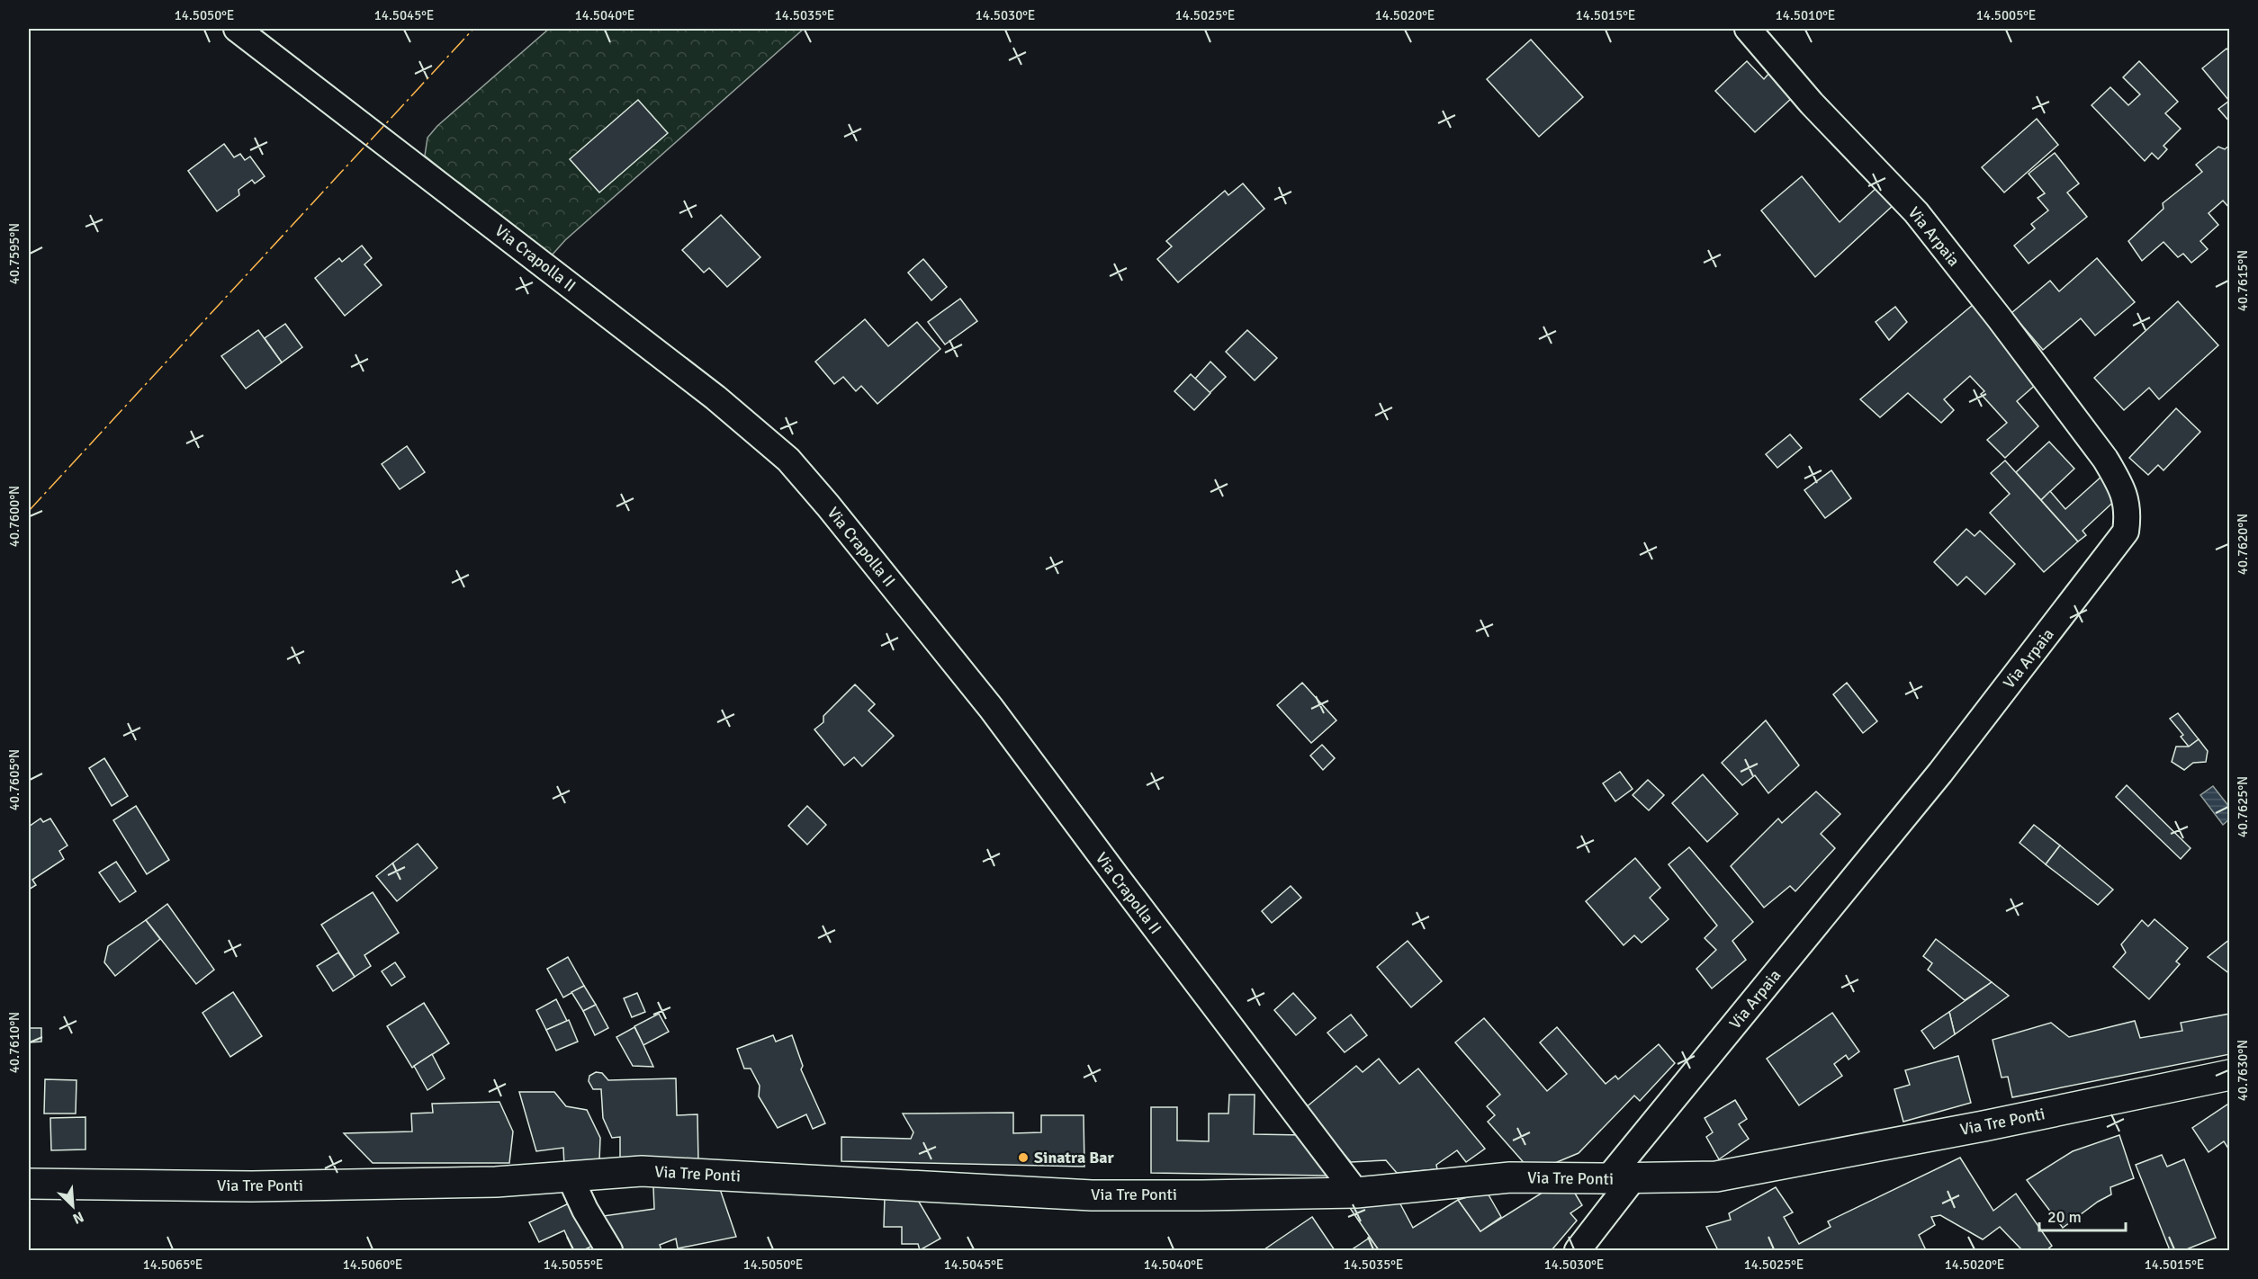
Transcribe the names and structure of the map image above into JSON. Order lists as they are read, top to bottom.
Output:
{
  "streets": {
    "street": ["Via Arpaia", "Via Crapolla II", "Via Tre Ponti"]
  },
  "crossings": [
    ["Via Arpaia", "Via Tre Ponti"],
    ["Via Crapolla II", "Via Tre Ponti"]
  ],
  "places": ["Sinatra Bar"],
  "scale_bar": "20 m",
  "north": "bottom right",
  "coordinates": [
    "14.5050°E",
    "14.5045°E",
    "14.5040°E",
    "14.5035°E",
    "14.5030°E",
    "14.5025°E",
    "14.5020°E",
    "14.5015°E",
    "14.5010°E",
    "14.5005°E",
    "40.7595°N",
    "40.7615°N",
    "40.7600°N",
    "40.7620°N",
    "40.7605°N",
    "40.7625°N",
    "40.7610°N",
    "40.7630°N",
    "14.5065°E",
    "14.5060°E",
    "14.5055°E"
  ]
}
